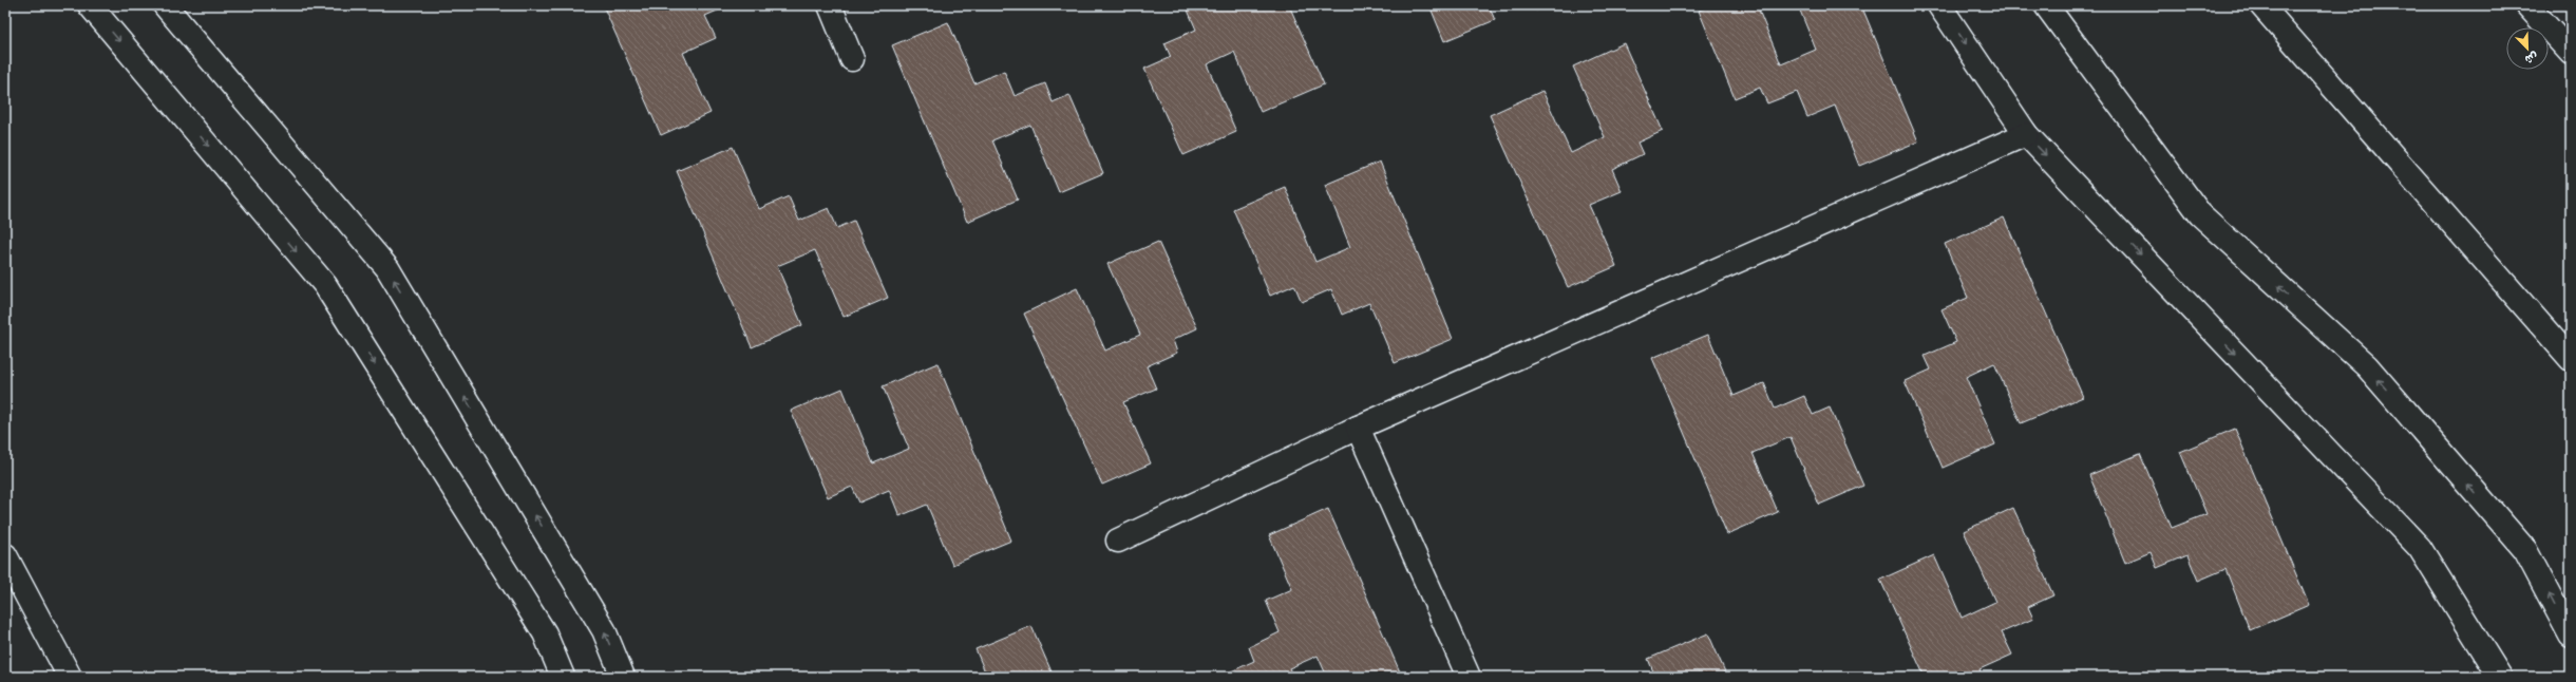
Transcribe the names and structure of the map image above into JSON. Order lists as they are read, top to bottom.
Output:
{
  "north": "bottom right"
}
